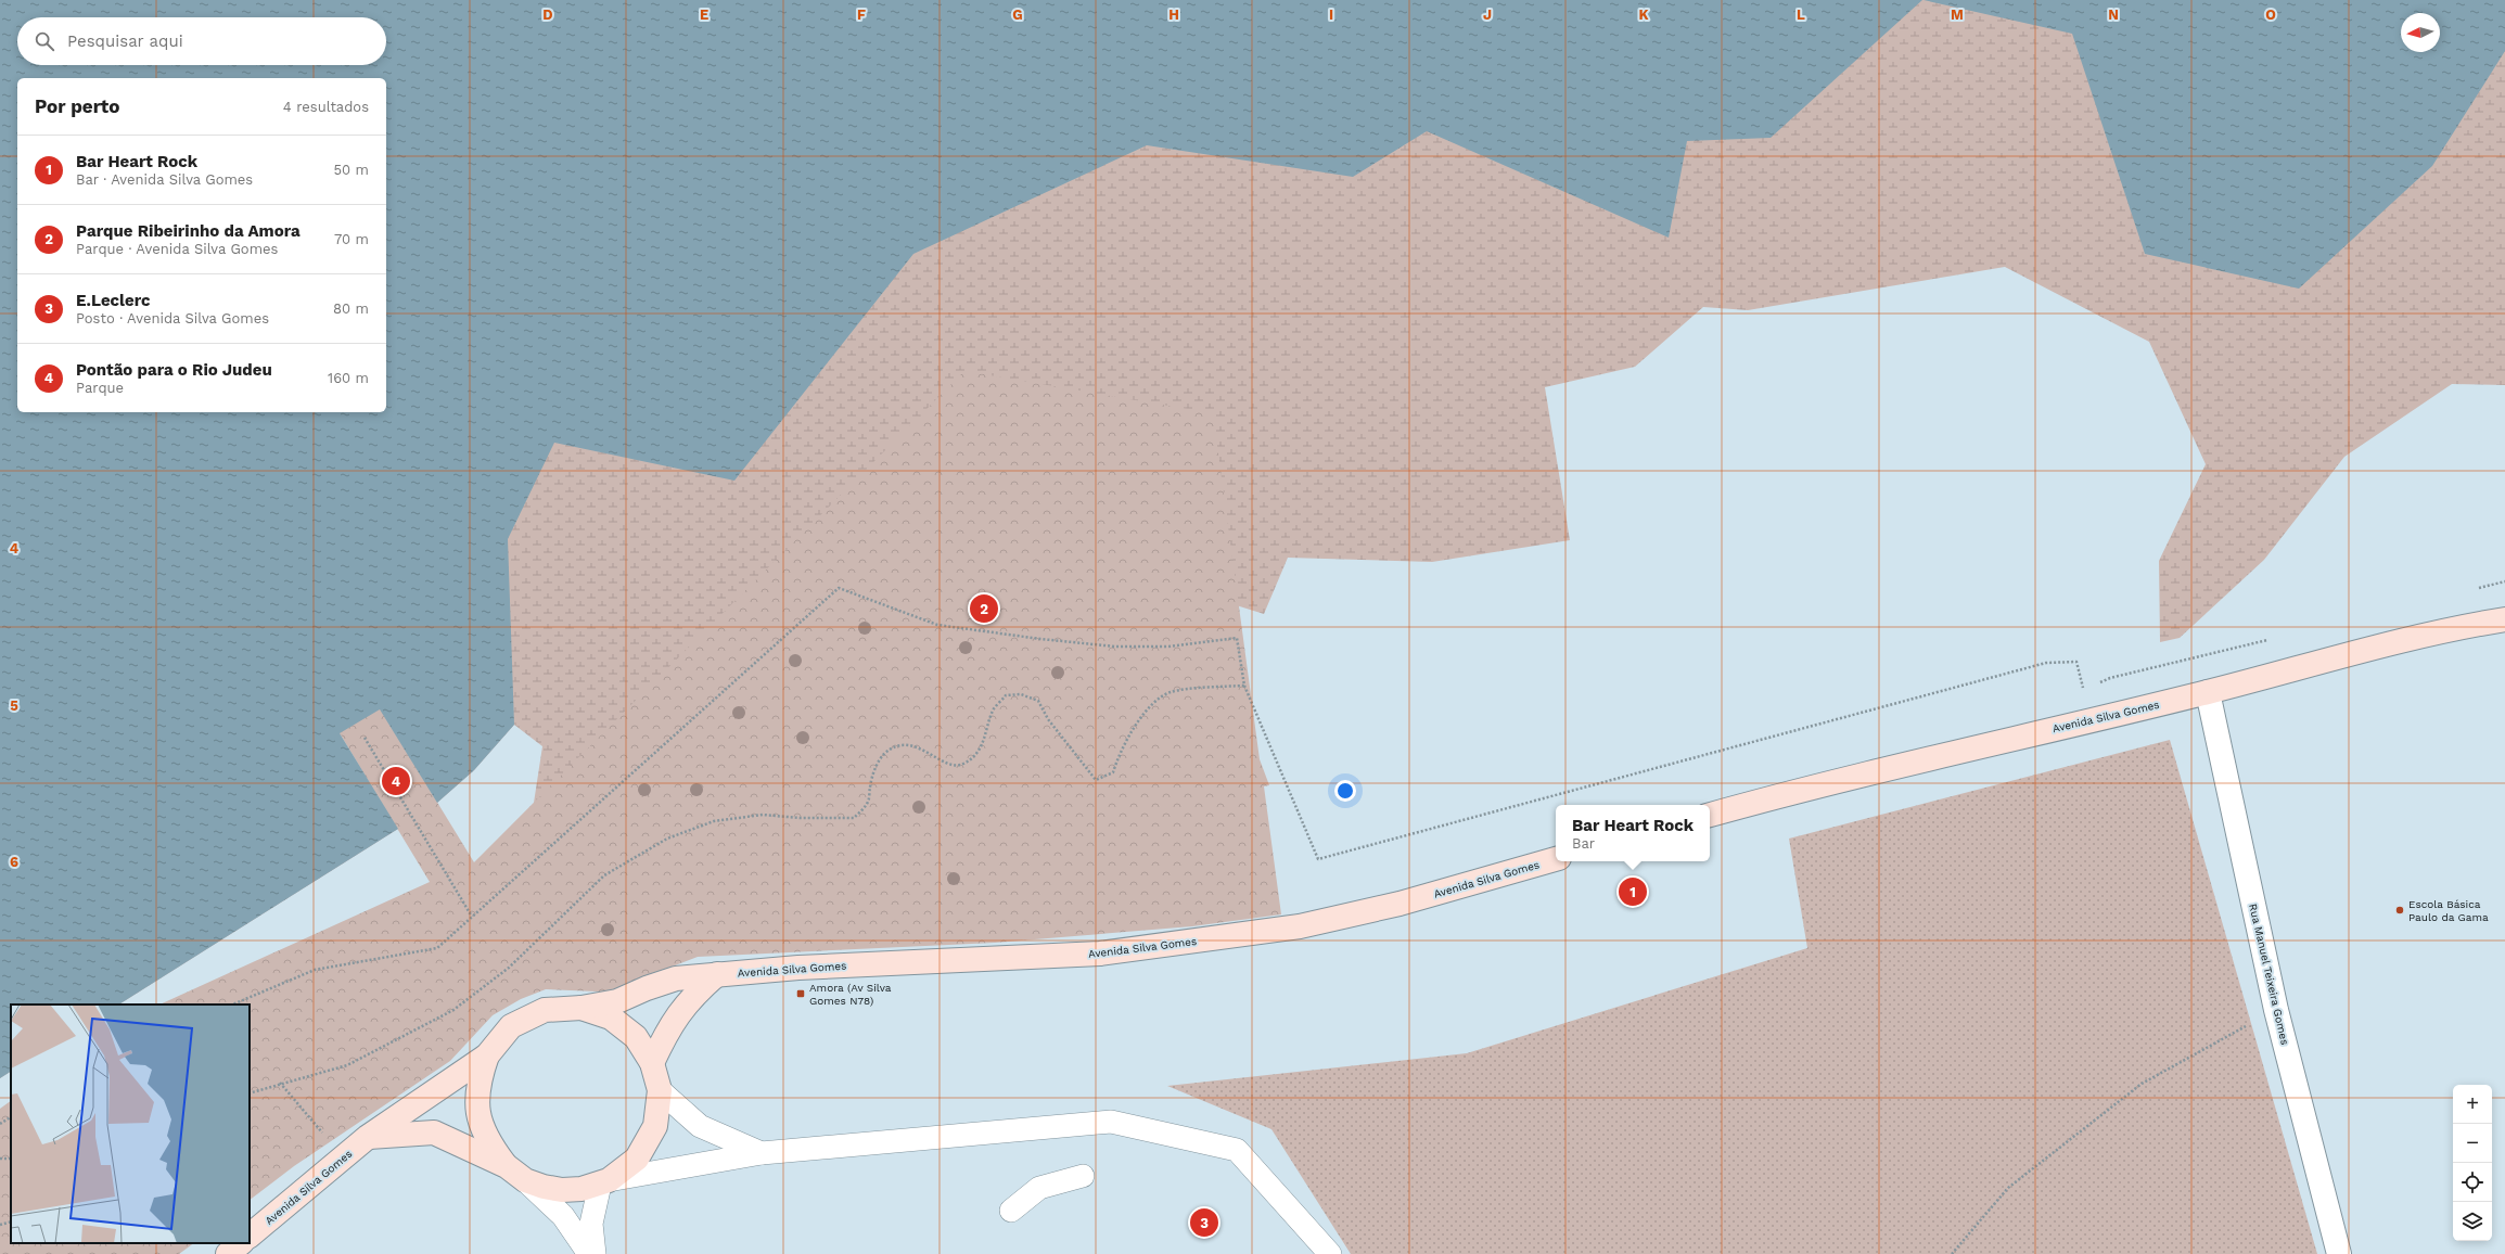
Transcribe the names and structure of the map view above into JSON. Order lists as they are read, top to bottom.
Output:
{
  "streets": {
    "street": ["Avenida Silva Gomes", "Rua Manuel Teixeira Gomes"]
  },
  "crossings": [
    ["Avenida Silva Gomes", "Rua Manuel Teixeira Gomes"]
  ],
  "places": {
    "other": ["Escola Básica Paulo da Gama"],
    "transit": ["Amora (Av Silva Gomes N78)"]
  },
  "north": "left",
  "page": {
    "search": "Pesquisar aqui",
    "heading": ["Por perto", "4 resultados"],
    "list": [
      {
        "mark": "1",
        "name": "Bar Heart Rock",
        "note": "Bar · Avenida Silva Gomes",
        "value": "50 m"
      },
      {
        "mark": "2",
        "name": "Parque Ribeirinho da Amora",
        "note": "Parque · Avenida Silva Gomes",
        "value": "70 m"
      },
      {
        "mark": "3",
        "name": "E.Leclerc",
        "note": "Posto · Avenida Silva Gomes",
        "value": "80 m"
      },
      {
        "mark": "4",
        "name": "Pontão para o Rio Judeu",
        "note": "Parque",
        "value": "160 m"
      }
    ],
    "pins": [
      "2",
      "4",
      "1",
      "3"
    ],
    "popup": ["Bar Heart Rock", "Bar"],
    "map_buttons": ["+", "−"]
  },
  "grid": {
    "columns": [
      "D",
      "E",
      "F",
      "G",
      "H",
      "I",
      "J",
      "K",
      "L",
      "M",
      "N",
      "O"
    ],
    "rows": ["4", "5", "6"]
  }
}
